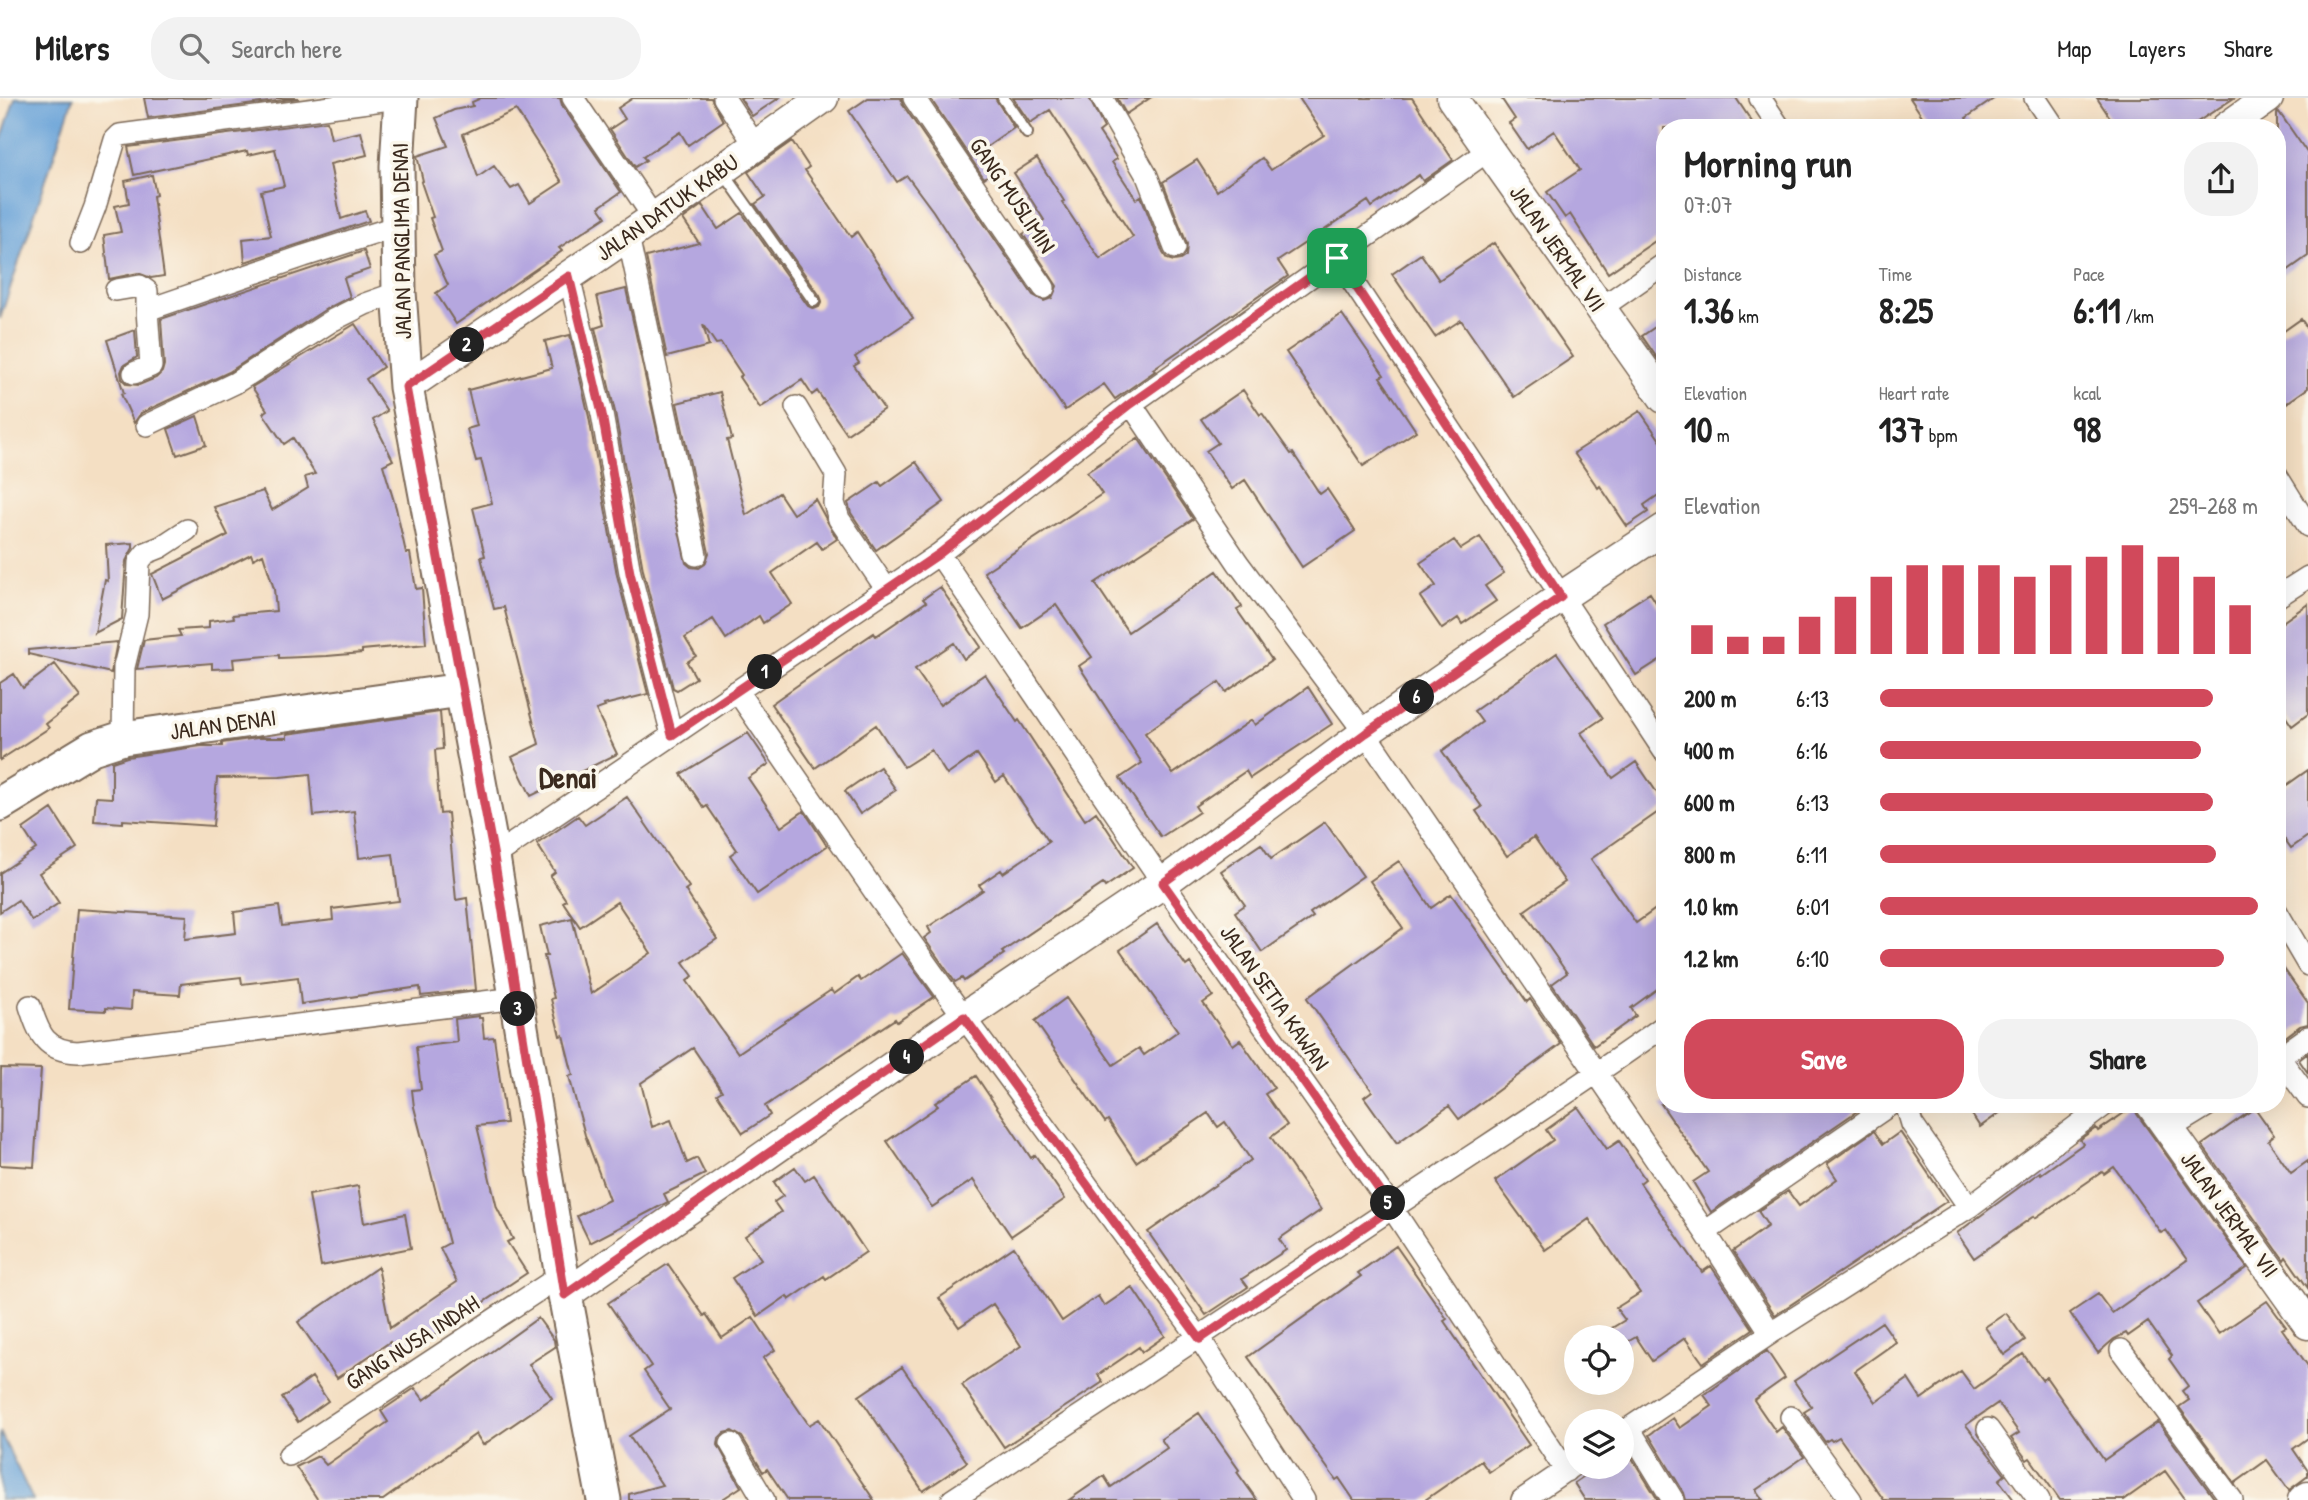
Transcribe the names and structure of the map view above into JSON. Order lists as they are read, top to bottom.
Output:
{
  "streets": {
    "main road": ["JALAN PANGLIMA DENAI", "JALAN DENAI"],
    "street": [
      "GANG MUSLIMIN",
      "JALAN DATUK KABU",
      "JALAN JERMAL VII",
      "JALAN SETIA KAWAN",
      "GANG NUSA INDAH"
    ]
  },
  "crossings": [
    ["JALAN DATUK KABU", "JALAN PANGLIMA DENAI"],
    ["JALAN PANGLIMA DENAI", "JALAN DENAI"],
    ["JALAN PANGLIMA DENAI", "GANG NUSA INDAH"]
  ],
  "districts": ["Denai"],
  "page": {
    "header": "Milers",
    "search": "Search here",
    "nav": ["Map", "Layers", "Share"],
    "heading": ["Morning run", "07:07"],
    "stats": [
      ["Distance", "1.36 km"],
      ["Time", "8:25"],
      ["Pace", "6:11 /km"],
      ["Elevation", "10 m"],
      ["Heart rate", "137 bpm"],
      ["kcal", "98"]
    ],
    "pins": [
      "2",
      "1",
      "6",
      "3",
      "4",
      "5"
    ],
    "chart": ["Elevation", "259–268 m"],
    "list": [
      {
        "name": "200 m",
        "note": "6:13"
      },
      {
        "name": "400 m",
        "note": "6:16"
      },
      {
        "name": "600 m",
        "note": "6:13"
      },
      {
        "name": "800 m",
        "note": "6:11"
      },
      {
        "name": "1.0 km",
        "note": "6:01"
      },
      {
        "name": "1.2 km",
        "note": "6:10"
      }
    ],
    "buttons": ["Save", "Share"]
  }
}
